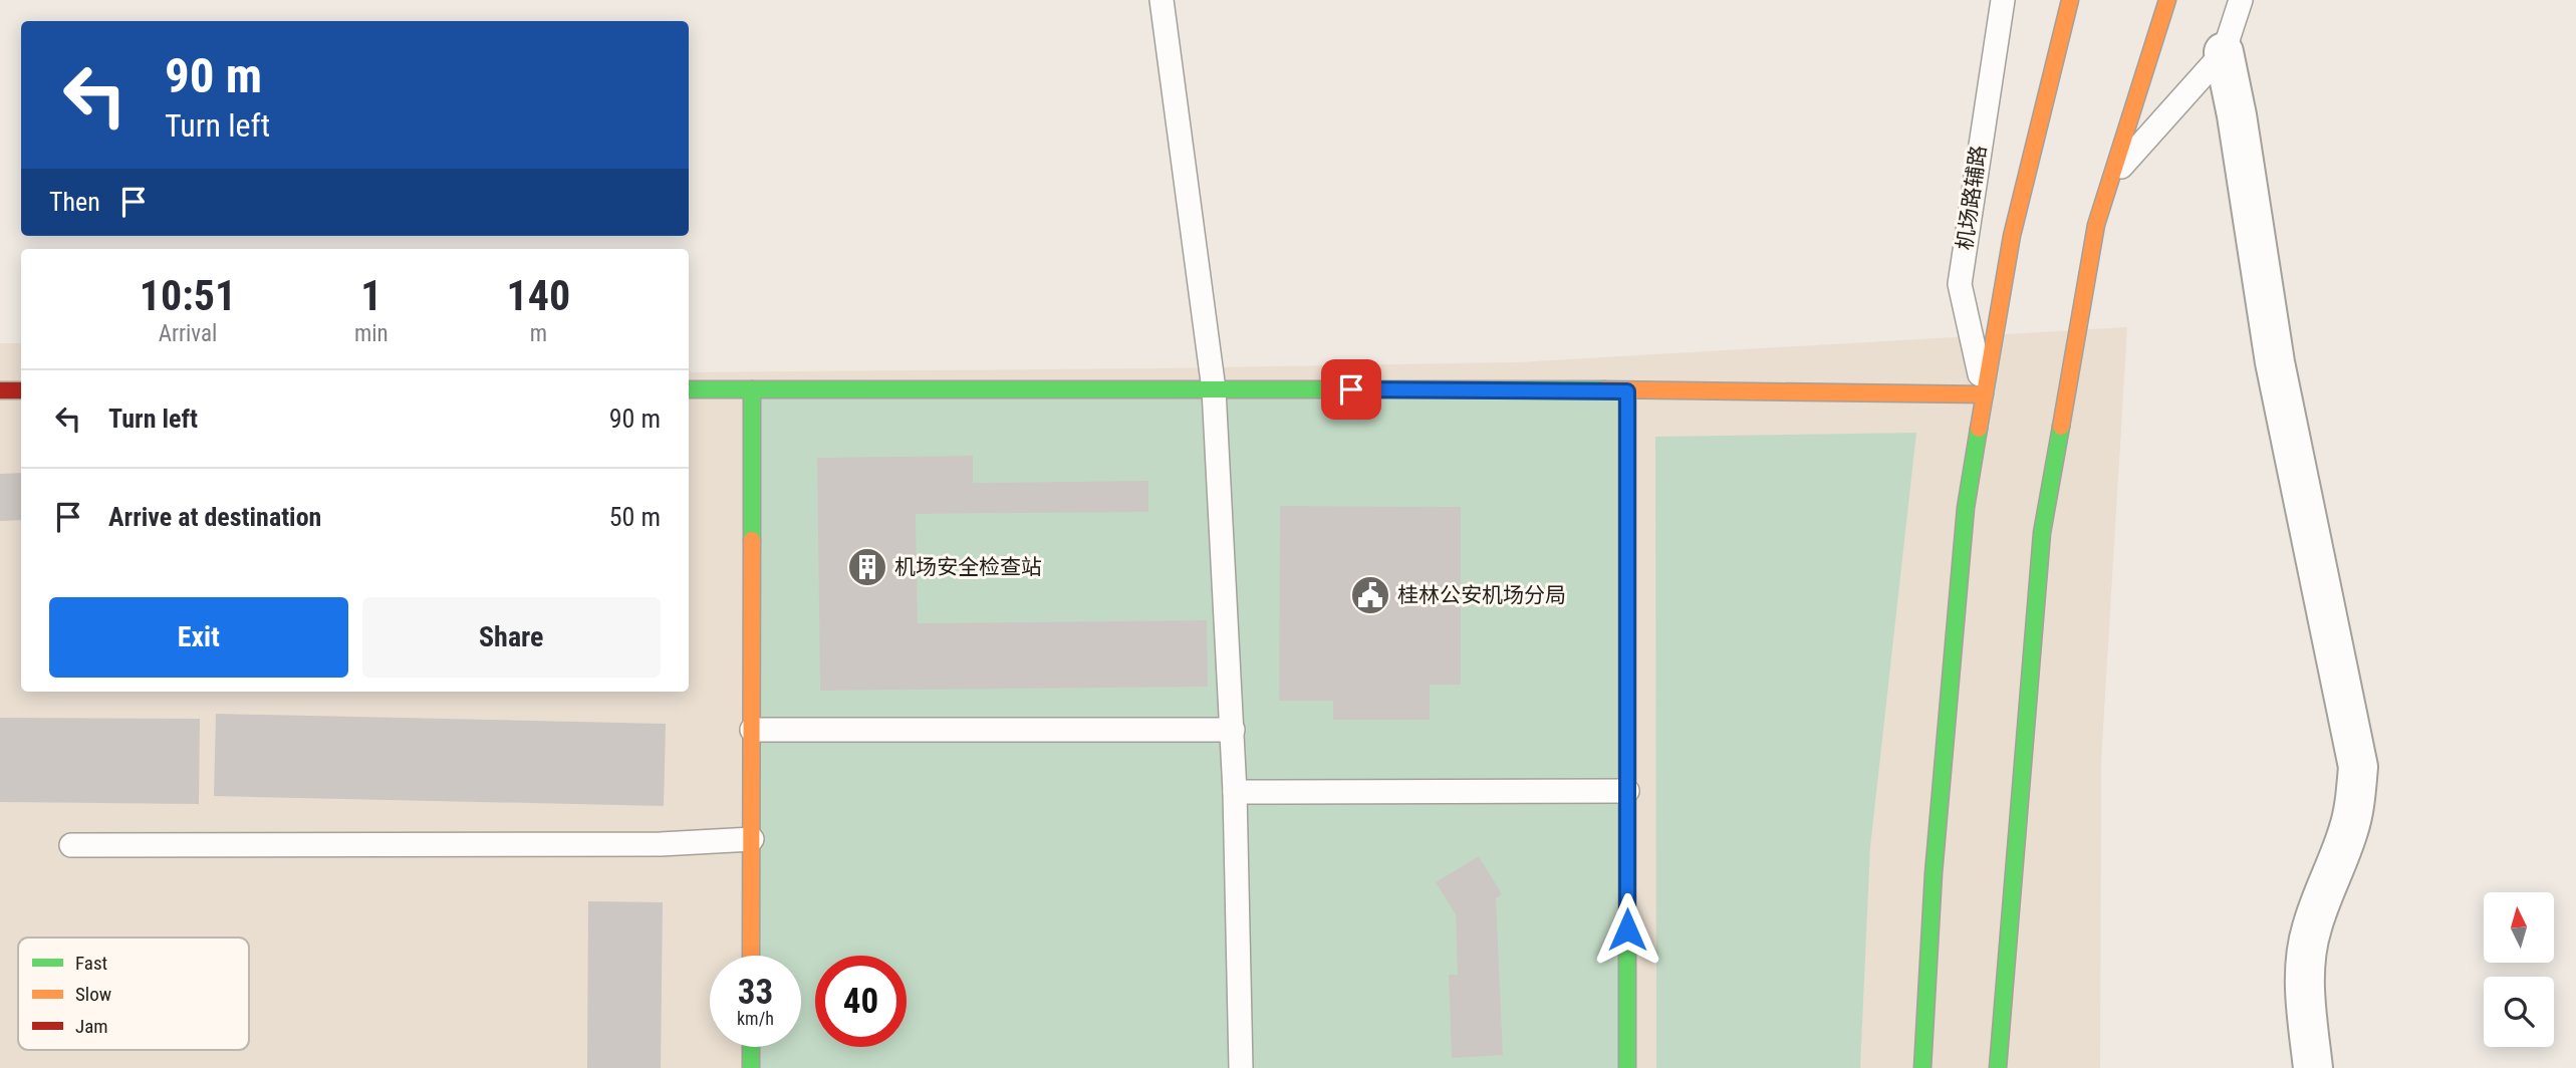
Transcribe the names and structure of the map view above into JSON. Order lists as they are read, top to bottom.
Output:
{
  "streets": {
    "lane": ["机场路辅路"]
  },
  "places": {
    "building": ["机场安全检查站"],
    "public building": ["桂林公安机场分局"]
  },
  "legend": ["Fast", "Slow", "Jam"],
  "north": "top",
  "page": {
    "turn": ["90 m", "Turn left"],
    "then": "Then",
    "eta": [
      "10:51",
      "Arrival",
      "1",
      "min",
      "140",
      "m"
    ],
    "list": [
      {
        "name": "Turn left",
        "value": "90 m"
      },
      {
        "name": "Arrive at destination",
        "value": "50 m"
      }
    ],
    "buttons": ["Exit", "Share"],
    "speed": "33 km/h",
    "limit": "40"
  }
}
